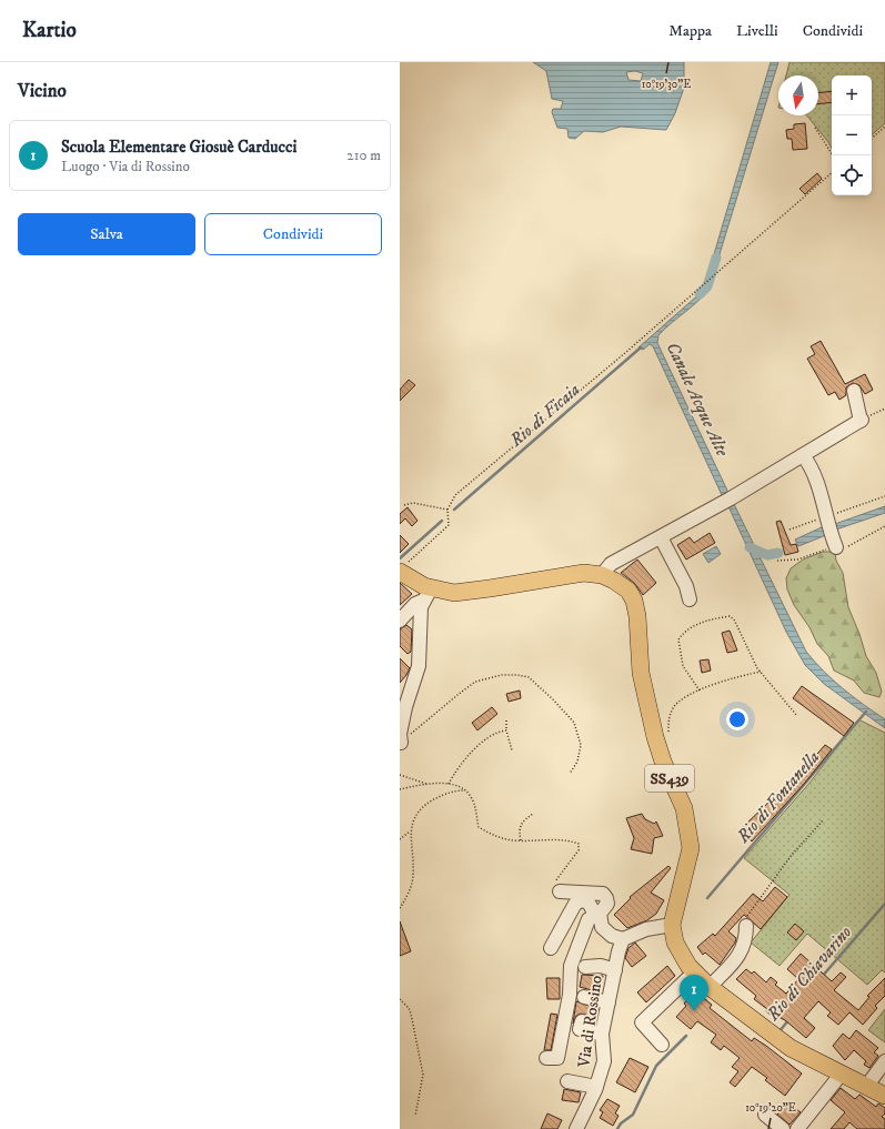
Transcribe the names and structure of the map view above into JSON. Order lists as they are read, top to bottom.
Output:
{
  "streets": {
    "main road": ["SS439"],
    "street": ["Via di Rossino"]
  },
  "water": [
    "Canale Acque Alte",
    "Rio di Ficaia",
    "Rio di Fontanella",
    "Rio di Chiavarino"
  ],
  "north": "bottom",
  "page": {
    "header": "Kartio",
    "nav": ["Mappa", "Livelli", "Condividi"],
    "heading": "Vicino",
    "map_buttons": ["+", "−"],
    "list": [
      {
        "mark": "1",
        "name": "Scuola Elementare Giosuè Carducci",
        "note": "Luogo · Via di Rossino",
        "value": "210 m"
      }
    ],
    "buttons": ["Salva", "Condividi"],
    "pins": "1"
  },
  "coordinates": ["10°19'30\"E", "10°19'20\"E"]
}
